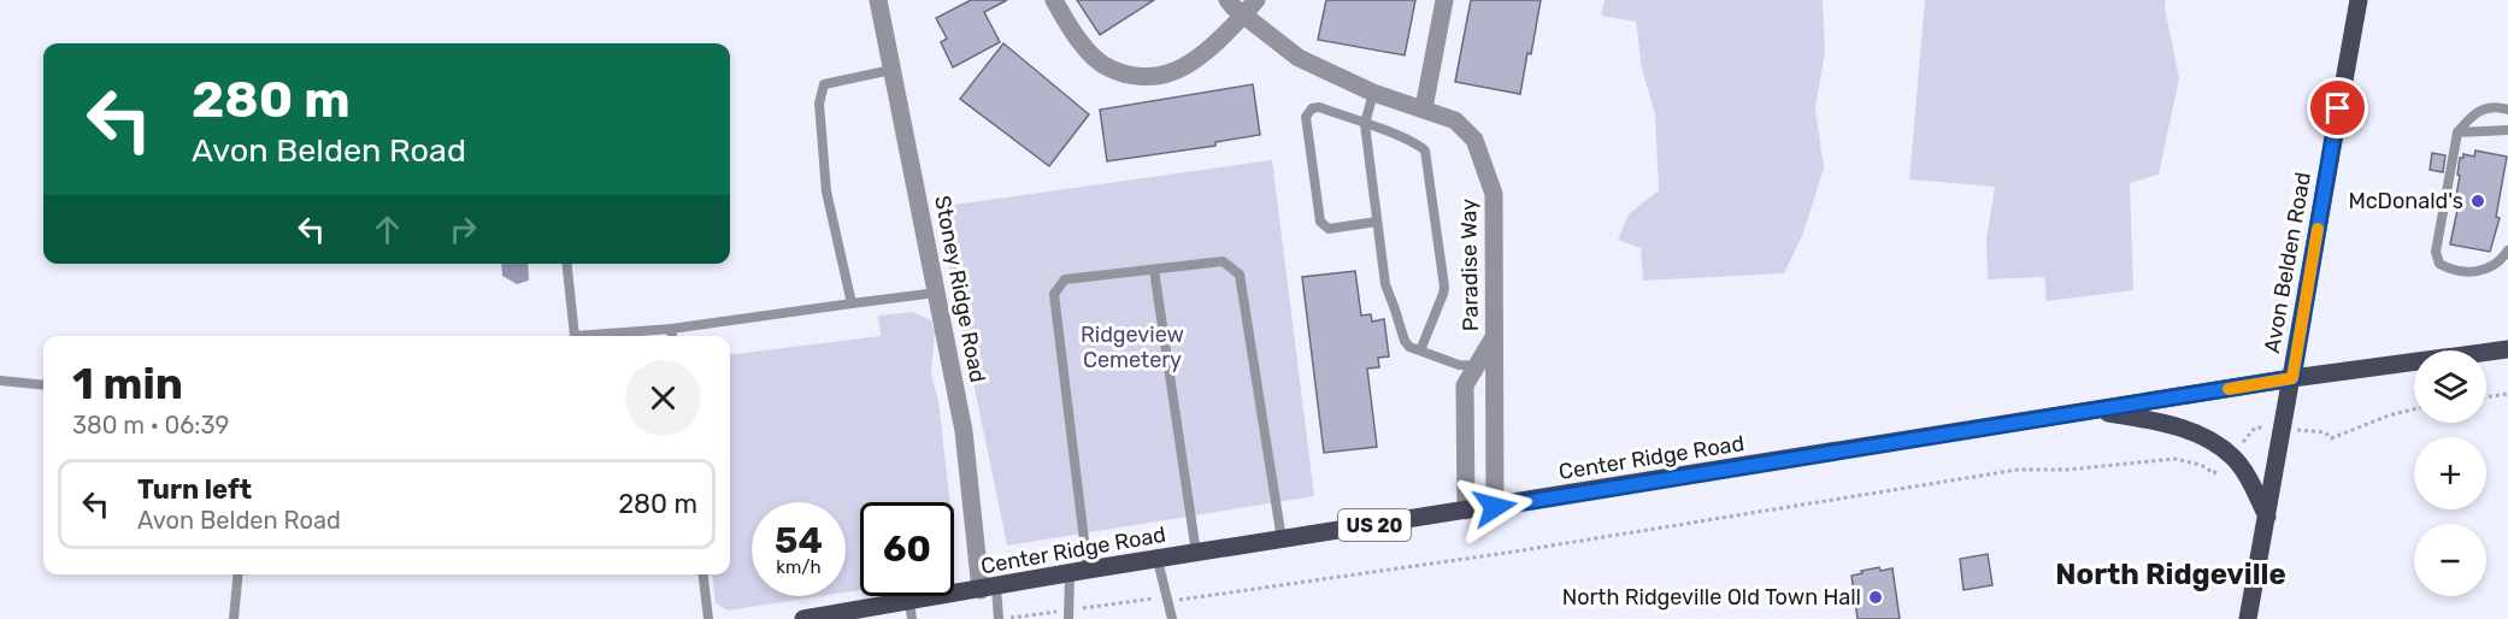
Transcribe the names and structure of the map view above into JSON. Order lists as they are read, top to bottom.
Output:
{
  "streets": {
    "main road": ["Avon Belden Road", "Center Ridge Road", "US 20"],
    "street": ["Paradise Way", "Stoney Ridge Road"]
  },
  "crossings": [
    ["Avon Belden Road", "Center Ridge Road"],
    ["Paradise Way", "Center Ridge Road"],
    ["Stoney Ridge Road", "Center Ridge Road"]
  ],
  "districts": ["North Ridgeville"],
  "parks": ["Ridgeview Cemetery"],
  "places": ["McDonald's", "North Ridgeville Old Town Hall"],
  "page": {
    "turn": ["280 m", "Avon Belden Road"],
    "heading": ["1 min", "380 m · 06:39"],
    "map_buttons": ["+", "−"],
    "list": [
      {
        "name": "Turn left",
        "note": "Avon Belden Road",
        "value": "280 m"
      }
    ],
    "speed": "54 km/h",
    "limit": "60"
  }
}
